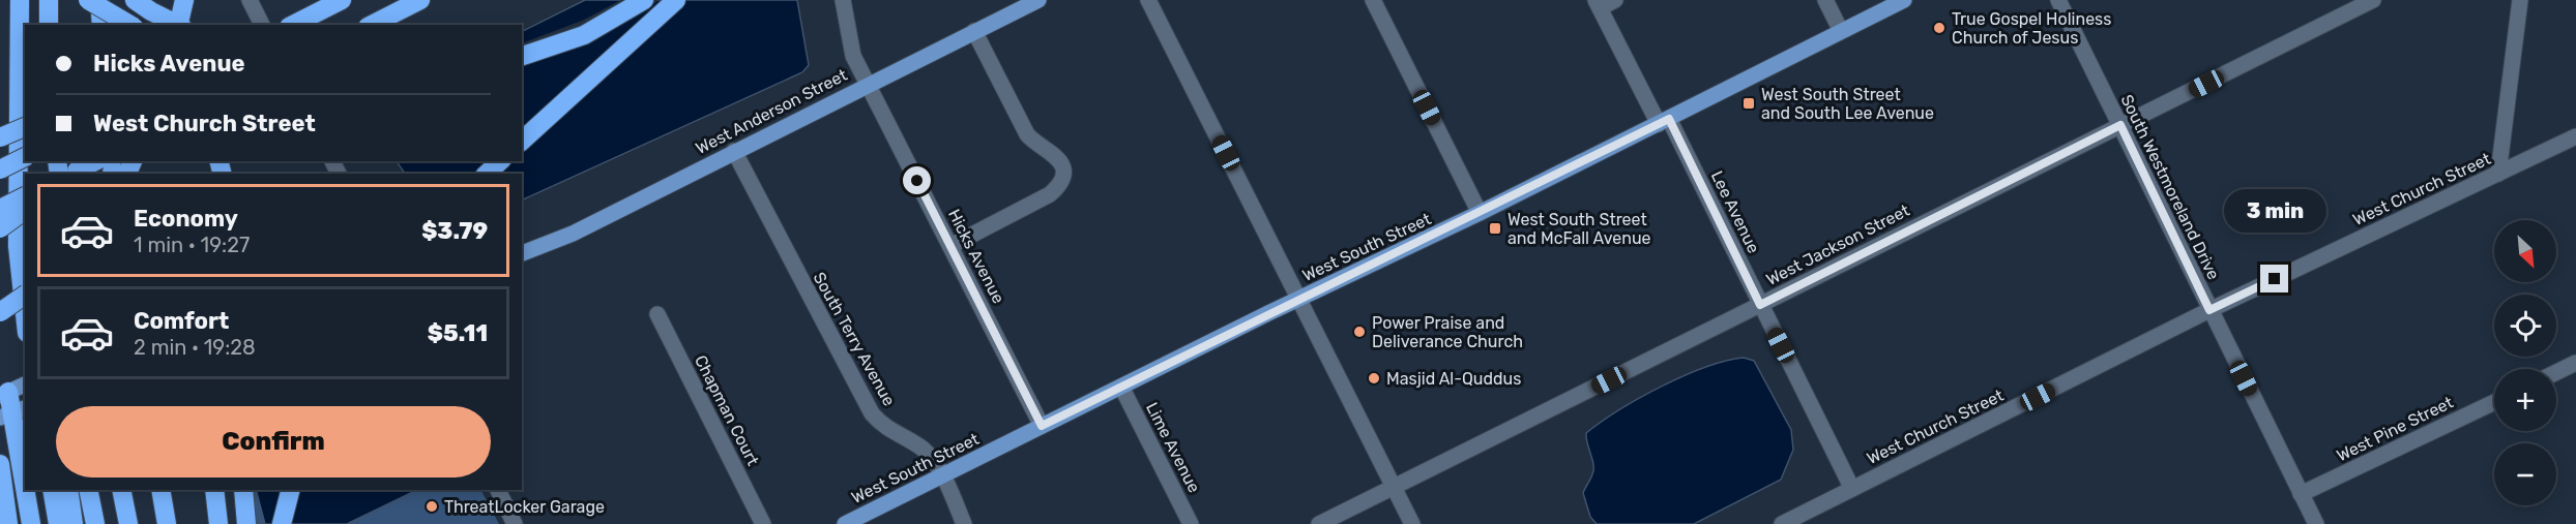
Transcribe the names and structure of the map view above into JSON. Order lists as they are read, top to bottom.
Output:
{
  "streets": {
    "main road": ["West Anderson Street", "West South Street"],
    "street": [
      "South Westmoreland Drive",
      "West Church Street",
      "Lee Avenue",
      "West Jackson Street",
      "Hicks Avenue",
      "South Terry Avenue",
      "Chapman Court",
      "West Pine Street",
      "Lime Avenue"
    ]
  },
  "crossings": [
    ["West Anderson Street", "Hicks Avenue"],
    ["West Anderson Street", "South Terry Avenue"],
    ["South Westmoreland Drive", "West Church Street"],
    ["South Westmoreland Drive", "West Jackson Street"],
    ["South Westmoreland Drive", "West Pine Street"],
    ["West Church Street", "Lee Avenue"],
    ["Lee Avenue", "West Jackson Street"],
    ["Lee Avenue", "West South Street"],
    ["West South Street", "Hicks Avenue"],
    ["West South Street", "South Terry Avenue"],
    ["West South Street", "Lime Avenue"]
  ],
  "places": {
    "other": [
      "True Gospel Holiness Church of Jesus",
      "Power Praise and Deliverance Church",
      "Masjid Al-Quddus",
      "ThreatLocker Garage"
    ],
    "transit": ["West South Street and South Lee Avenue", "West South Street and McFall Avenue"]
  },
  "north": "bottom right",
  "page": {
    "banner": ["Hicks Avenue", "West Church Street"],
    "list": [
      {
        "name": "Economy",
        "note": "1 min · 19:27",
        "value": "$3.79"
      },
      {
        "name": "Comfort",
        "note": "2 min · 19:28",
        "value": "$5.11"
      }
    ],
    "bubble": "3 min",
    "map_buttons": ["+", "−"],
    "buttons": "Confirm"
  }
}
